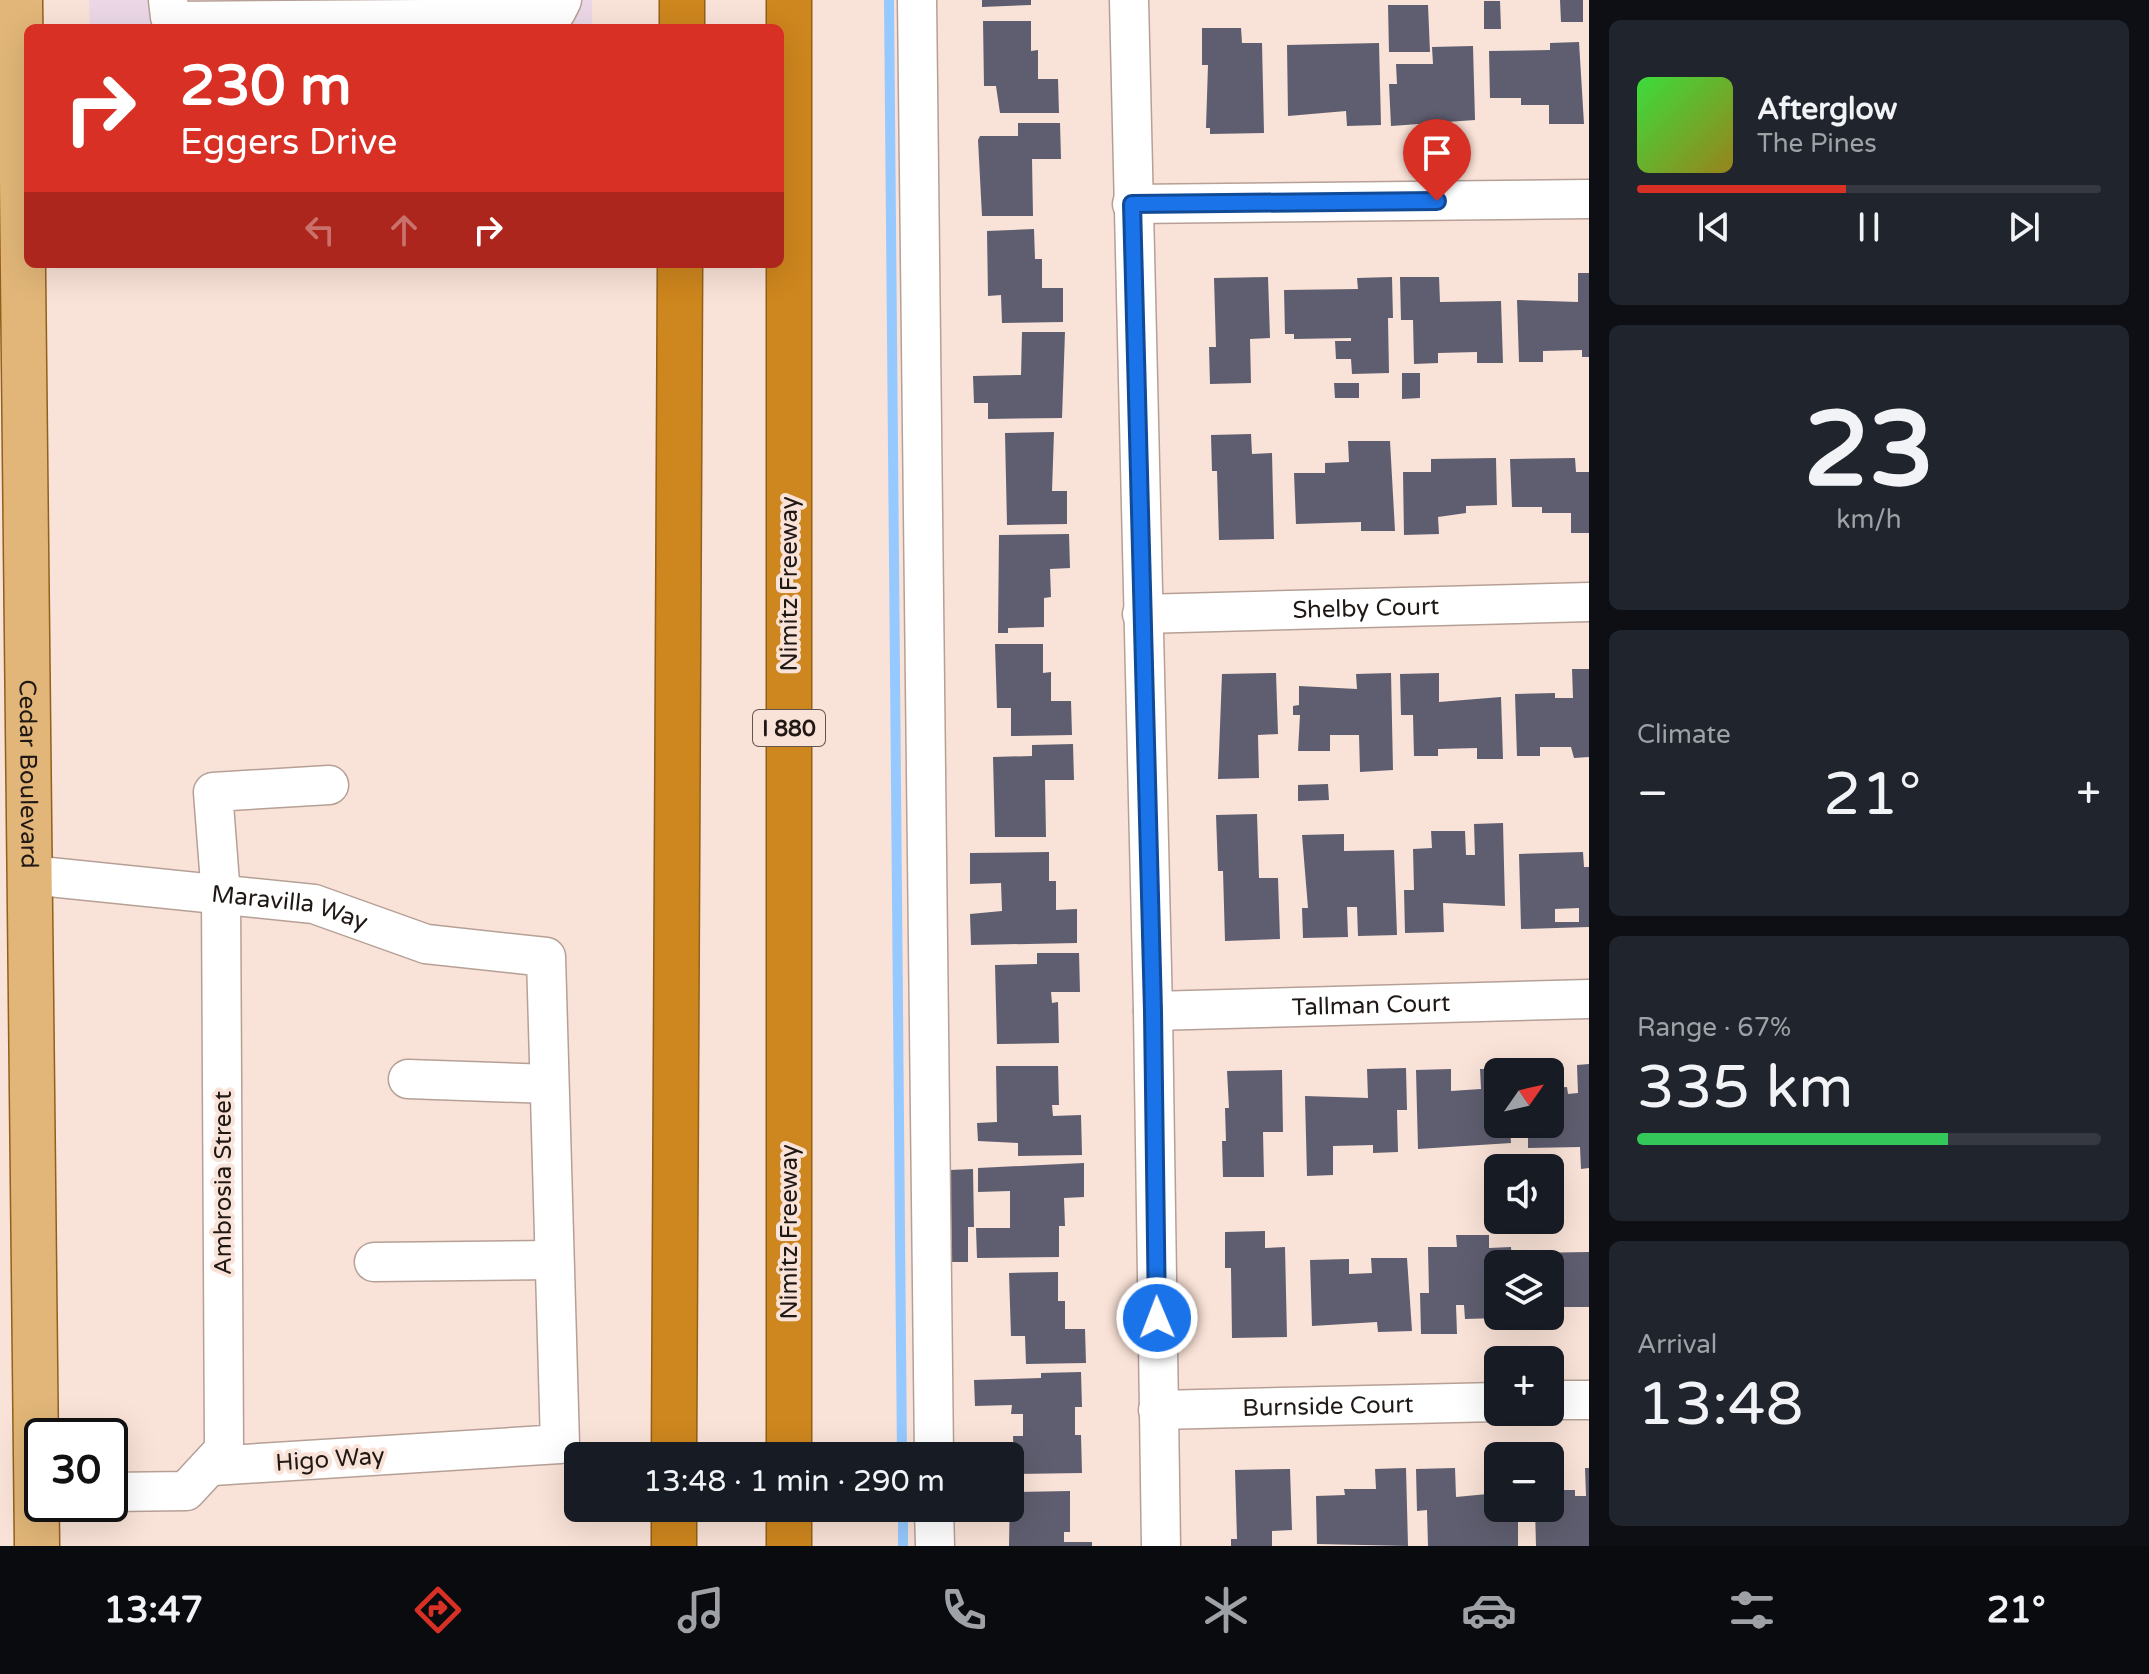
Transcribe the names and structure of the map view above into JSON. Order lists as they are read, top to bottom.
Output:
{
  "streets": {
    "highway": ["Nimitz Freeway", "I 880"],
    "main road": ["Cedar Boulevard"],
    "street": [
      "Shelby Court",
      "Maravilla Way",
      "Tallman Court",
      "Ambrosia Street",
      "Burnside Court",
      "Higo Way"
    ]
  },
  "crossings": [
    ["Cedar Boulevard", "Maravilla Way"],
    ["Maravilla Way", "Ambrosia Street"],
    ["Ambrosia Street", "Higo Way"]
  ],
  "north": "top right",
  "page": {
    "turn": ["230 m", "Eggers Drive"],
    "song": ["Afterglow", "The Pines"],
    "tile": [
      ["23", "km/h"],
      "Climate",
      ["Range · 67%", "335 km"],
      ["Arrival", "13:48"]
    ],
    "heat": ["−", "21°", "+"],
    "map_buttons": ["+", "−"],
    "limit": "30",
    "trip": "13:48 · 1 min · 290 m",
    "tabs": ["13:47", "21°"]
  }
}
